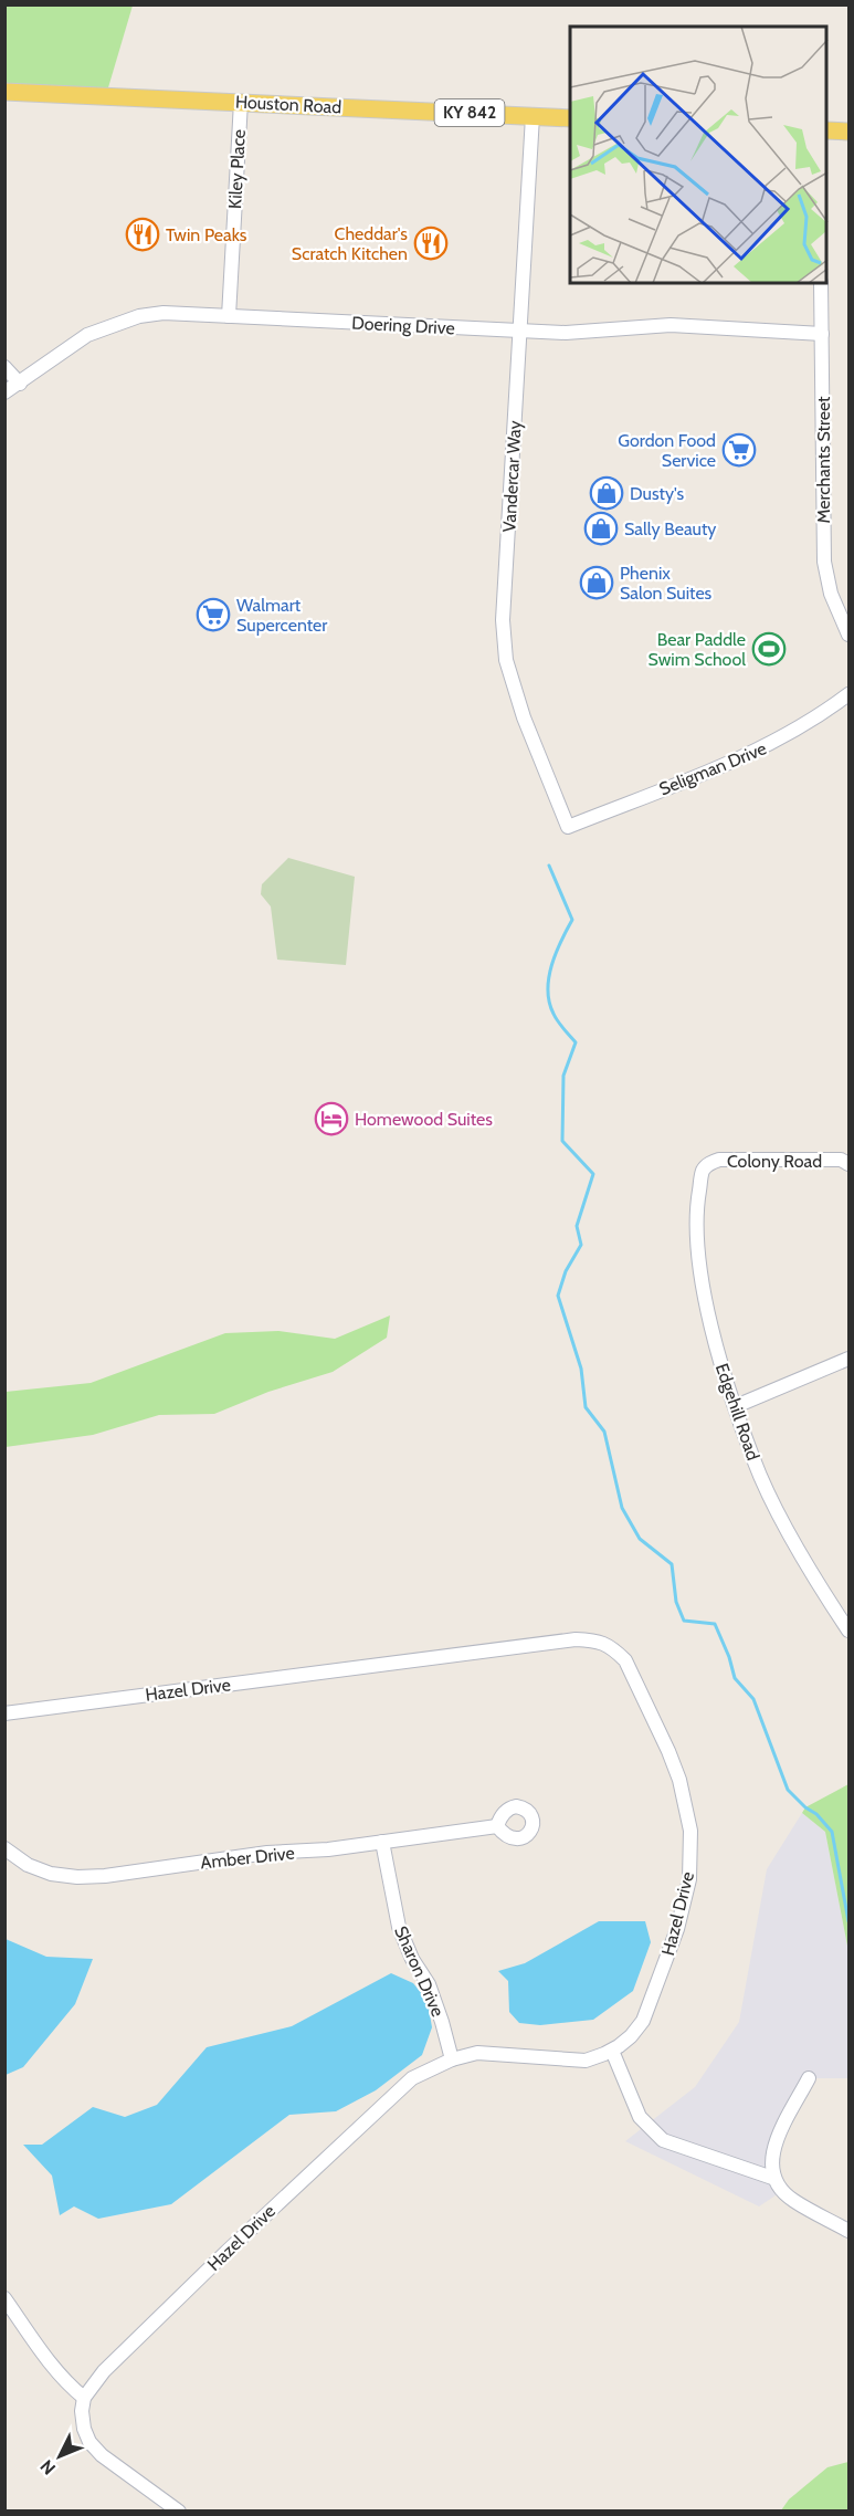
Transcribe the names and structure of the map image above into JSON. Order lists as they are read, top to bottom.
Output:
{
  "streets": {
    "main road": ["Houston Road", "KY 842"],
    "street": [
      "Kiley Place",
      "Doering Drive",
      "Merchants Street",
      "Vandercar Way",
      "Seligman Drive",
      "Colony Road",
      "Edgehill Road",
      "Hazel Drive",
      "Amber Drive",
      "Sharon Drive"
    ]
  },
  "crossings": [
    ["Houston Road", "Kiley Place"],
    ["Houston Road", "Vandercar Way"],
    ["Kiley Place", "Doering Drive"],
    ["Doering Drive", "Merchants Street"],
    ["Doering Drive", "Vandercar Way"],
    ["Vandercar Way", "Seligman Drive"],
    ["Colony Road", "Edgehill Road"],
    ["Hazel Drive", "Sharon Drive"],
    ["Amber Drive", "Sharon Drive"]
  ],
  "places": {
    "restaurant": ["Twin Peaks", "Cheddar's Scratch Kitchen"],
    "supermarket": ["Gordon Food Service", "Walmart Supercenter"],
    "shop": ["Dusty's", "Sally Beauty", "Phenix Salon Suites"],
    "sports": ["Bear Paddle Swim School"],
    "hotel": ["Homewood Suites"]
  },
  "north": "bottom left"
}
